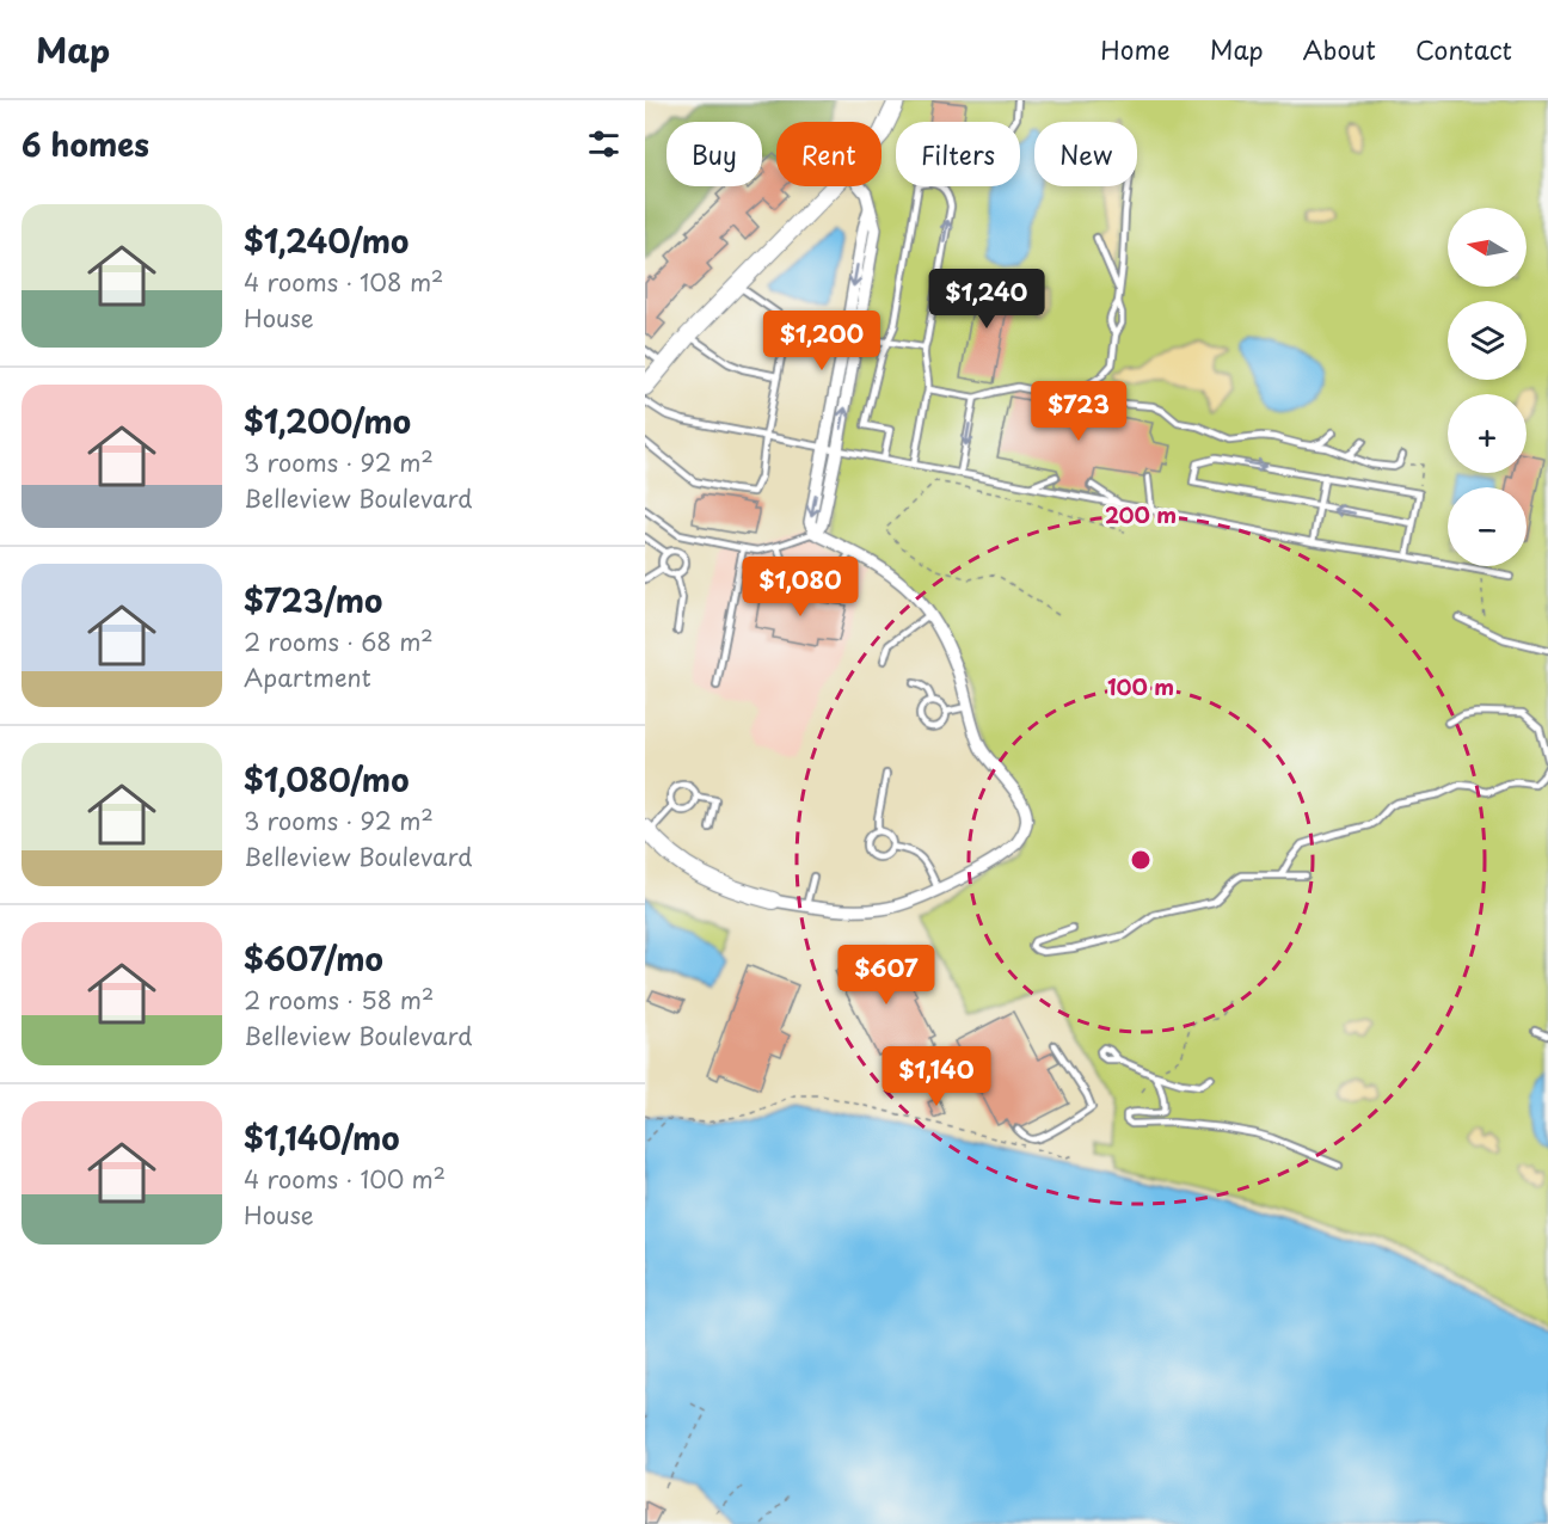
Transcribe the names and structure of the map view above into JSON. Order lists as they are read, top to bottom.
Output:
{
  "north": "left",
  "page": {
    "header": "Map",
    "nav": [
      "Home",
      "Map",
      "About",
      "Contact"
    ],
    "heading": "6 homes",
    "chip": [
      "Buy",
      "Rent",
      "Filters",
      "New"
    ],
    "list": [
      {
        "name": "$1,240/mo",
        "note": "4 rooms · 108 m² · House"
      },
      {
        "name": "$1,200/mo",
        "note": "3 rooms · 92 m² · Belleview Boulevard"
      },
      {
        "name": "$723/mo",
        "note": "2 rooms · 68 m² · Apartment"
      },
      {
        "name": "$1,080/mo",
        "note": "3 rooms · 92 m² · Belleview Boulevard"
      },
      {
        "name": "$607/mo",
        "note": "2 rooms · 58 m² · Belleview Boulevard"
      },
      {
        "name": "$1,140/mo",
        "note": "4 rooms · 100 m² · House"
      }
    ],
    "map_buttons": ["+", "−"],
    "price": [
      "$1,240",
      "$1,200",
      "$723",
      "$1,080",
      "$607",
      "$1,140"
    ]
  },
  "rings": ["200 m", "100 m"]
}
